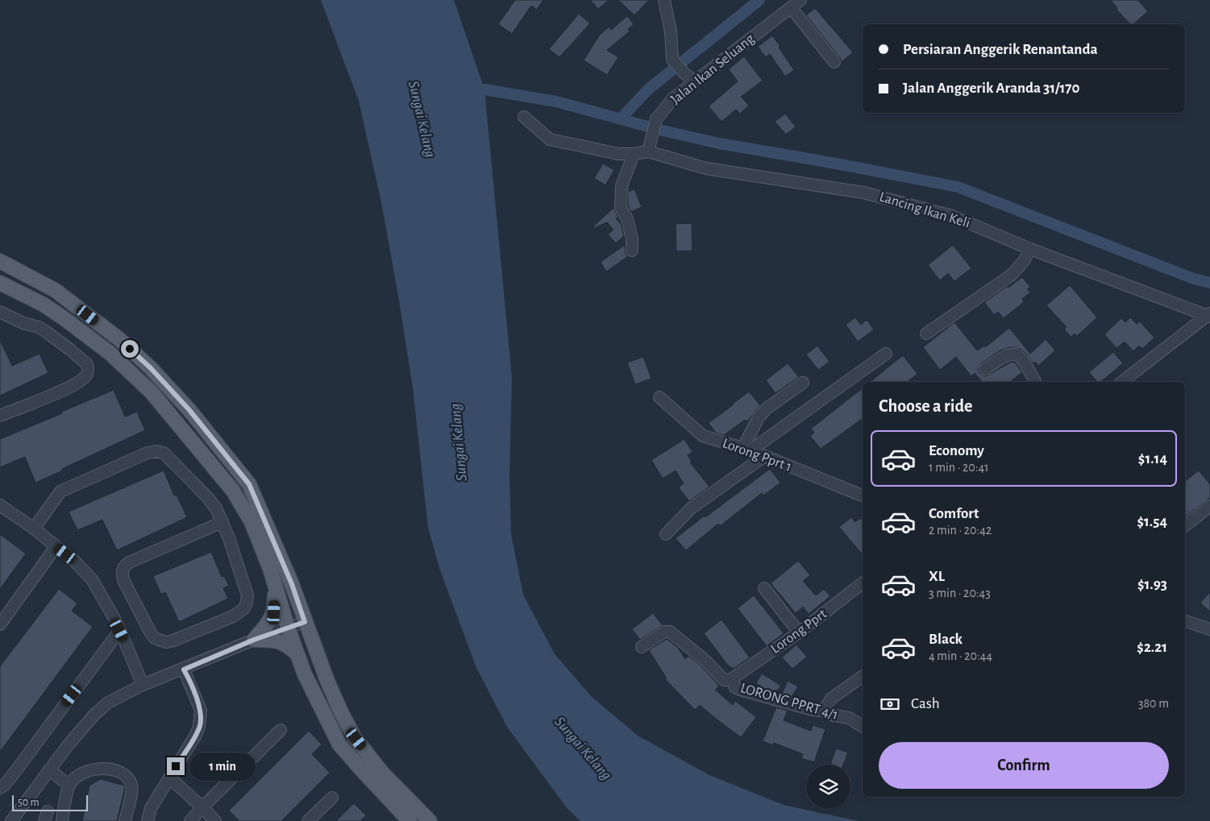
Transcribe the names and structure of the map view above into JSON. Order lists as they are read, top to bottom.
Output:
{
  "streets": {
    "street": [
      "Jalan Ikan Seluang",
      "Lancing Ikan Keli",
      "Lorong Pprt 1",
      "Lorong Pprt",
      "LORONG PPRT 4/1"
    ]
  },
  "crossings": [
    ["Jalan Ikan Seluang", "Lancing Ikan Keli"],
    ["Lorong Pprt", "LORONG PPRT 4/1"]
  ],
  "water": ["Sungai Kelang"],
  "scale_bar": "50 m",
  "page": {
    "banner": ["Persiaran Anggerik Renantanda", "Jalan Anggerik Aranda 31/170"],
    "heading": "Choose a ride",
    "list": [
      {
        "name": "Economy",
        "note": "1 min · 20:41",
        "value": "$1.14"
      },
      {
        "name": "Comfort",
        "note": "2 min · 20:42",
        "value": "$1.54"
      },
      {
        "name": "XL",
        "note": "3 min · 20:43",
        "value": "$1.93"
      },
      {
        "name": "Black",
        "note": "4 min · 20:44",
        "value": "$2.21"
      }
    ],
    "pay": ["Cash", "380 m"],
    "buttons": "Confirm",
    "bubble": "1 min",
    "scale": "50 m"
  }
}
